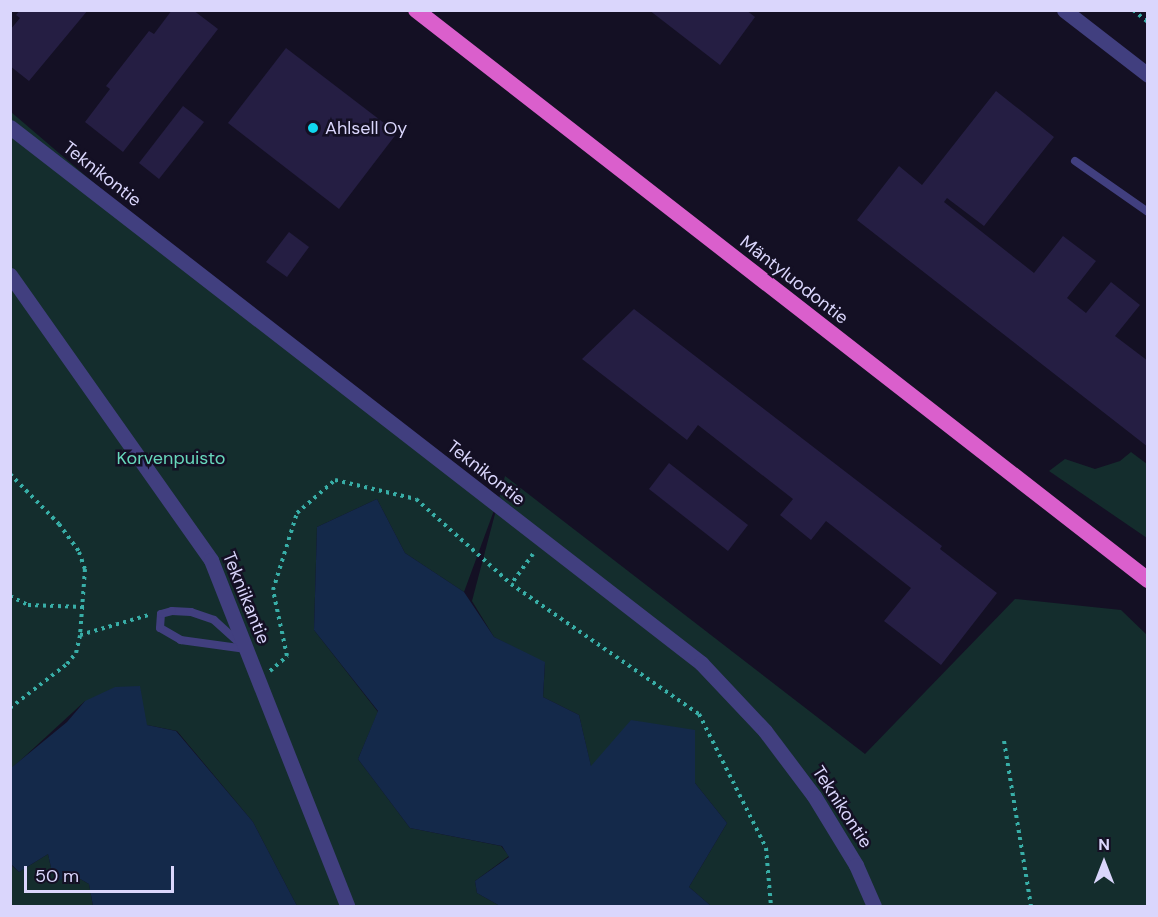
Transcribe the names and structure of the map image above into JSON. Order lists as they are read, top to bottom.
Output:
{
  "streets": {
    "highway": ["Mäntyluodontie"],
    "street": ["Teknikontie", "Tekniikantie"]
  },
  "parks": ["Korvenpuisto"],
  "places": ["Ahlsell Oy"],
  "scale_bar": "50 m",
  "north": "top"
}
